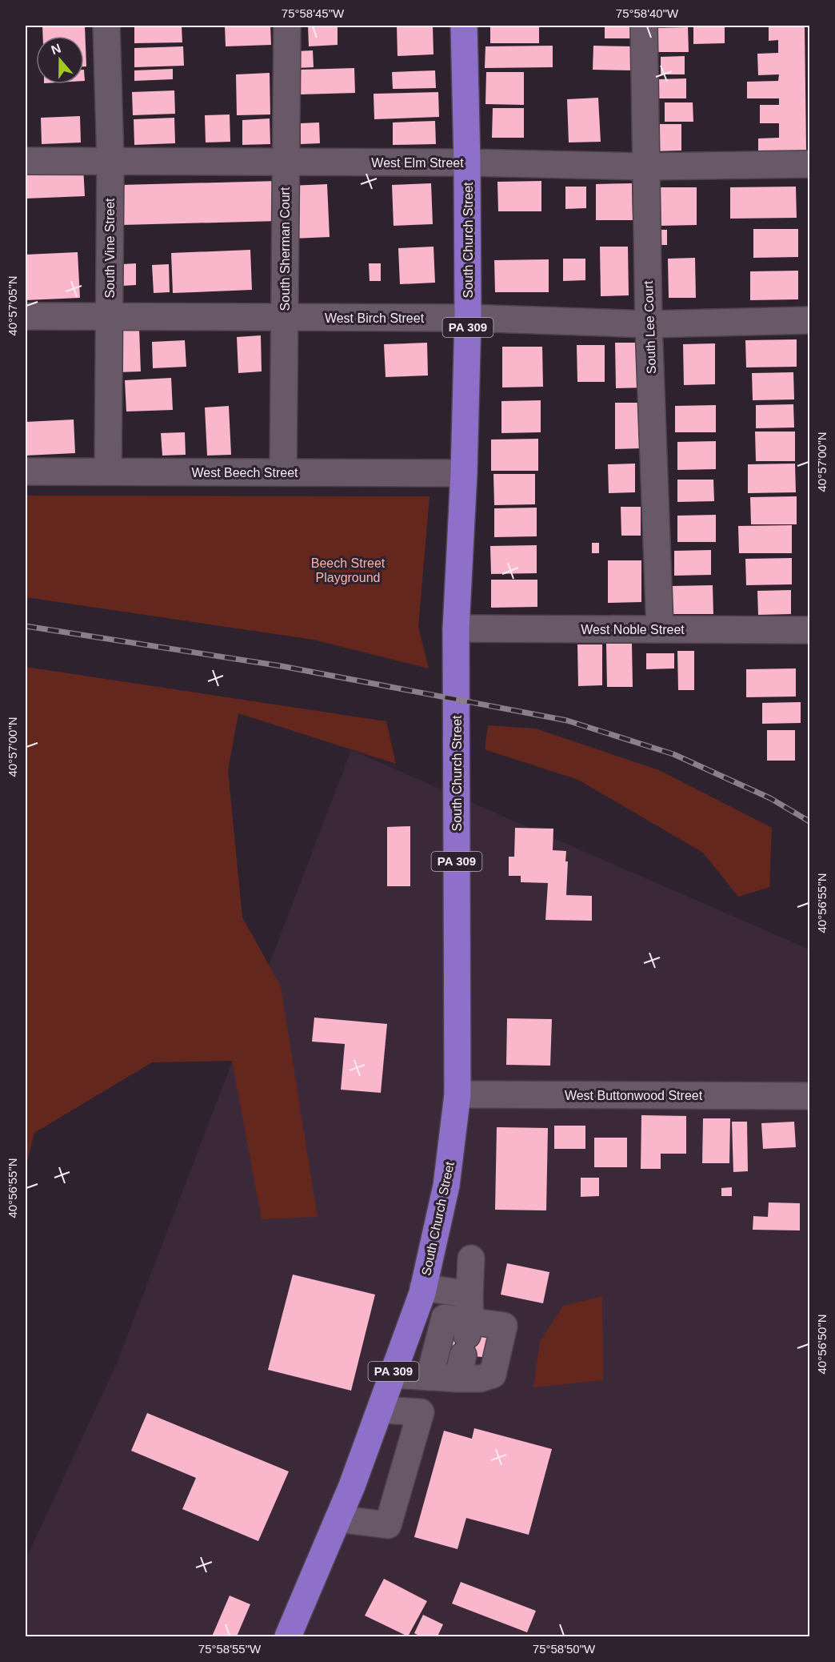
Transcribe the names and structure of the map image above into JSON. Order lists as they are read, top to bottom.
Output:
{
  "streets": {
    "highway": ["South Church Street", "PA 309"],
    "street": [
      "West Elm Street",
      "South Vine Street",
      "South Sherman Court",
      "West Birch Street",
      "South Lee Court",
      "West Beech Street",
      "West Noble Street",
      "West Buttonwood Street"
    ]
  },
  "crossings": [
    ["West Elm Street", "South Church Street"],
    ["West Elm Street", "South Vine Street"],
    ["West Elm Street", "South Sherman Court"],
    ["West Elm Street", "South Lee Court"],
    ["South Church Street", "West Birch Street"],
    ["South Church Street", "West Beech Street"],
    ["South Church Street", "West Noble Street"],
    ["South Church Street", "West Buttonwood Street"],
    ["South Vine Street", "West Birch Street"],
    ["South Vine Street", "West Beech Street"],
    ["South Sherman Court", "West Birch Street"],
    ["South Sherman Court", "West Beech Street"],
    ["West Birch Street", "South Lee Court"],
    ["South Lee Court", "West Noble Street"]
  ],
  "parks": ["Beech Street Playground"],
  "north": "top",
  "coordinates": [
    "75°58'45\"W",
    "75°58'40\"W",
    "40°57'05\"N",
    "40°57'00\"N",
    "40°56'55\"N",
    "40°56'50\"N",
    "75°58'55\"W",
    "75°58'50\"W"
  ]
}
